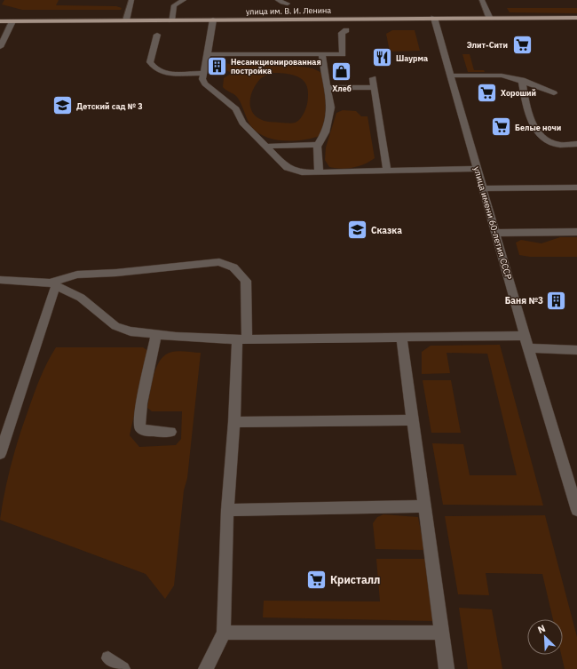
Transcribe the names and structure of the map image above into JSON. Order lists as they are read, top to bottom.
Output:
{
  "streets": {
    "main road": ["улица им. В. И. Ленина"],
    "street": ["улица имени 60-летия СССР"]
  },
  "crossings": [
    ["улица им. В. И. Ленина", "улица имени 60-летия СССР"]
  ],
  "places": {
    "supermarket": [
      "Элит-Сити",
      "Хороший",
      "Белые ночи",
      "Кристалл"
    ],
    "restaurant": ["Шаурма"],
    "building": ["Несанкционированная постройка", "Баня №3"],
    "shop": ["Хлеб"],
    "school or university": ["Детский сад № 3", "Сказка"]
  },
  "north": "top left"
}
